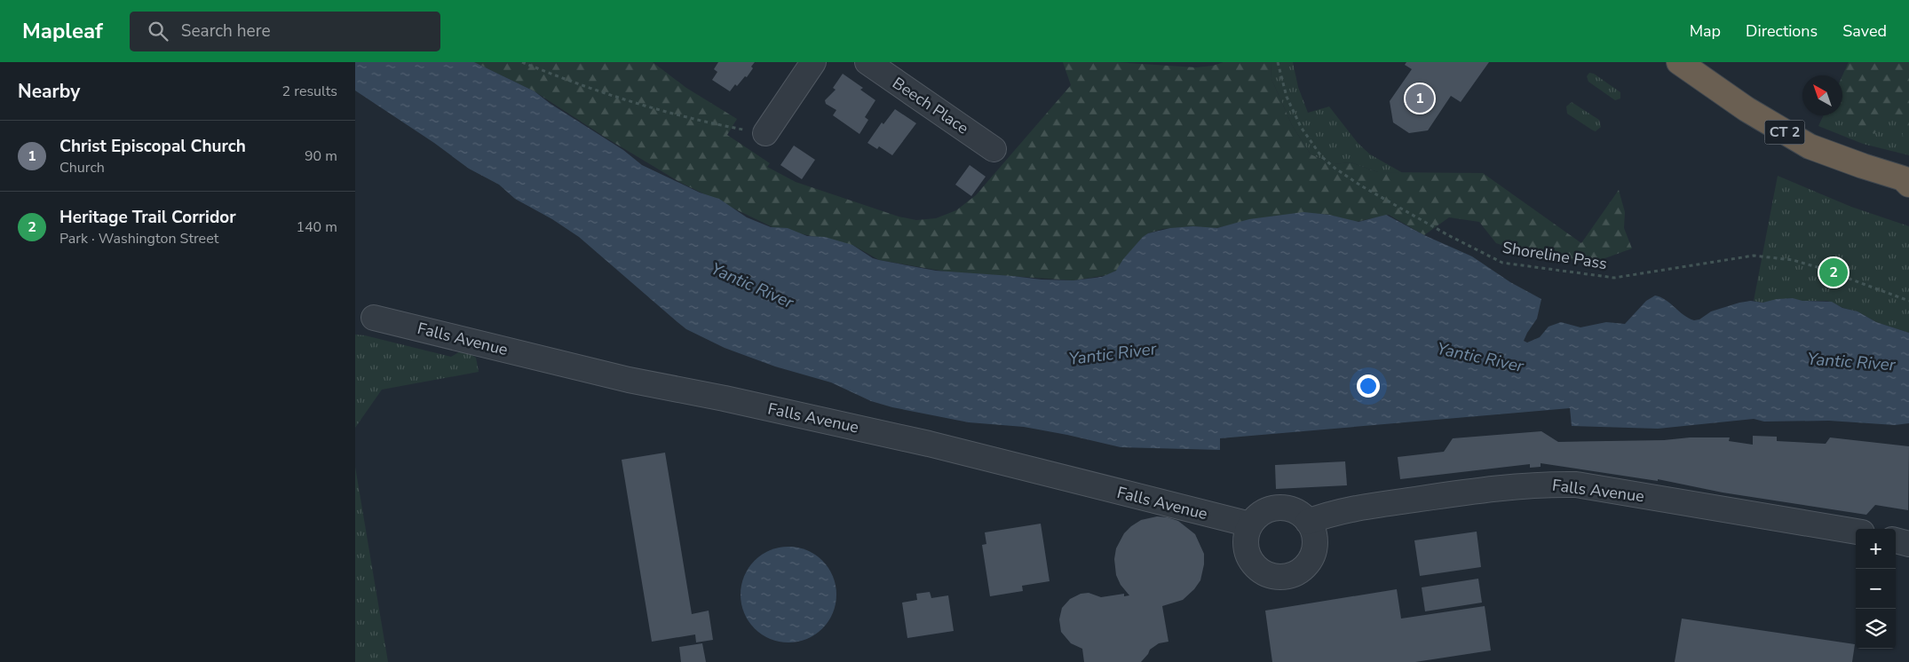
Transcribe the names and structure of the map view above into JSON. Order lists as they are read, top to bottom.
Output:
{
  "streets": {
    "highway": ["CT 2"],
    "street": ["Beech Place", "Falls Avenue"],
    "path": ["Shoreline Pass"]
  },
  "water": ["Yantic River"],
  "north": "top left",
  "page": {
    "header": "Mapleaf",
    "search": "Search here",
    "nav": ["Map", "Directions", "Saved"],
    "heading": ["Nearby", "2 results"],
    "pins": ["1", "2"],
    "list": [
      {
        "mark": "1",
        "name": "Christ Episcopal Church",
        "note": "Church",
        "value": "90 m"
      },
      {
        "mark": "2",
        "name": "Heritage Trail Corridor",
        "note": "Park · Washington Street",
        "value": "140 m"
      }
    ],
    "map_buttons": ["+", "−"]
  }
}
